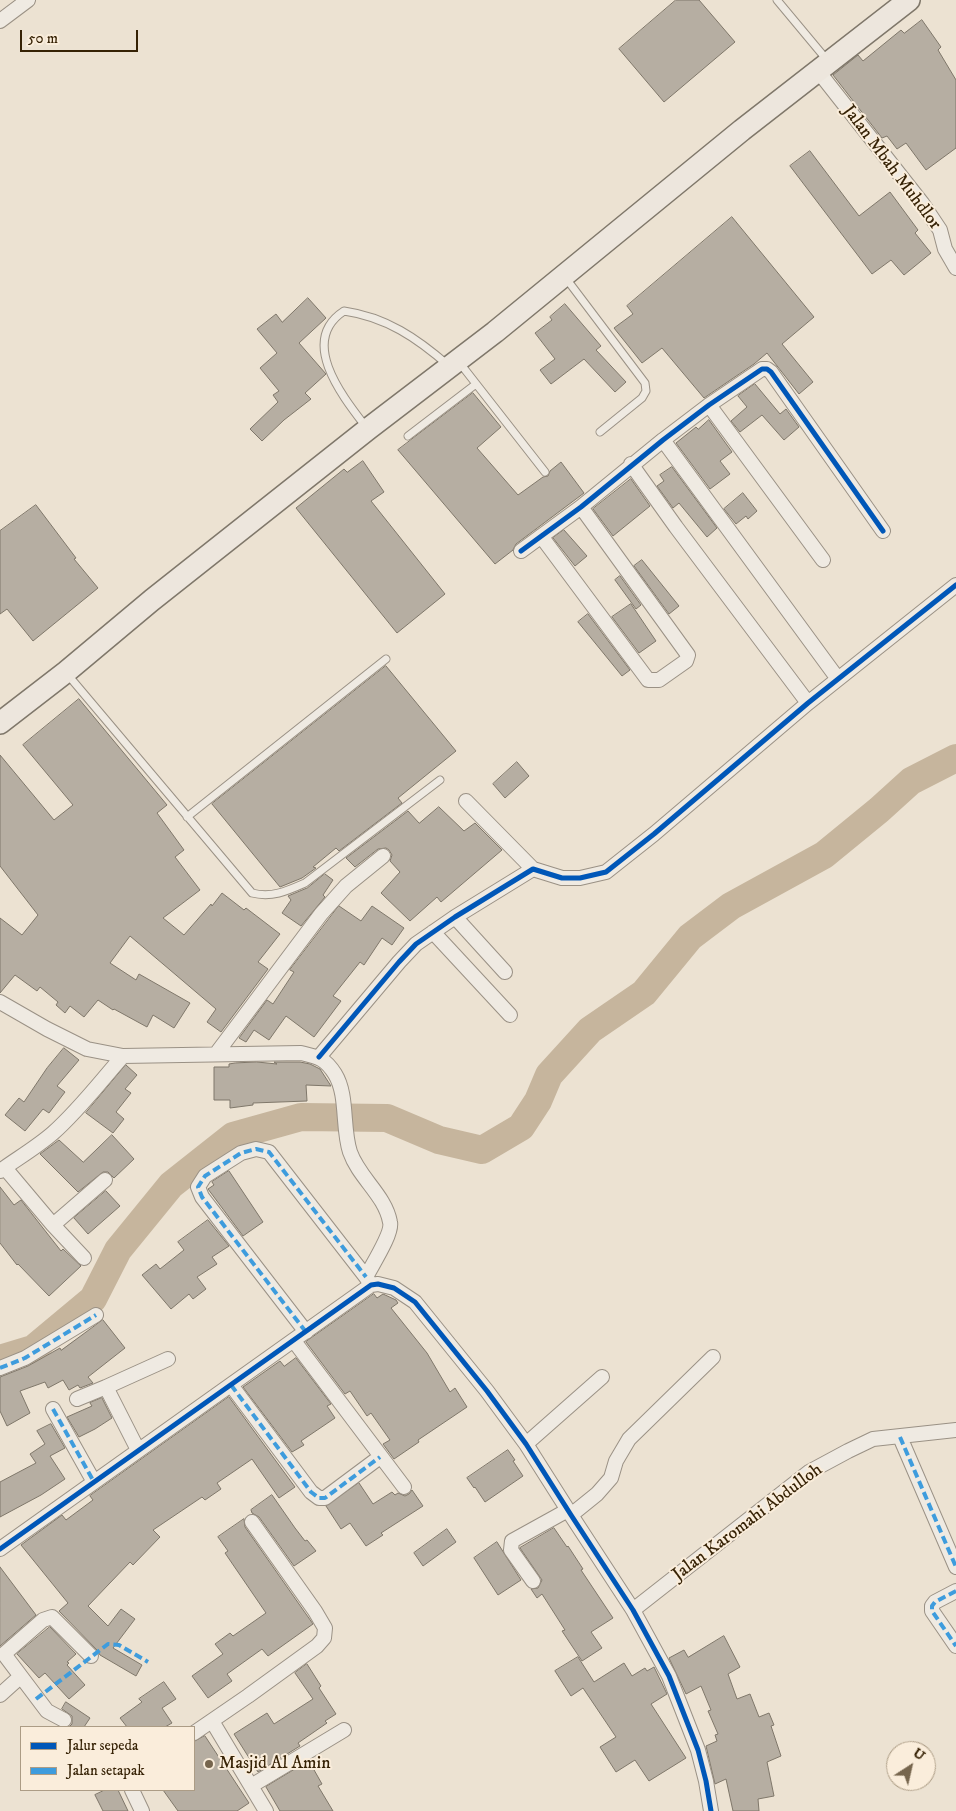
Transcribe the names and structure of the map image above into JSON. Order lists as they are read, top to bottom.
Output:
{
  "streets": {
    "street": ["Jalan Mbah Muhdlor", "Jalan Karomahi Abdulloh"]
  },
  "places": ["Masjid Al Amin"],
  "legend": ["Jalur sepeda", "Jalan setapak"],
  "scale_bar": "50 m",
  "north": "top right"
}
